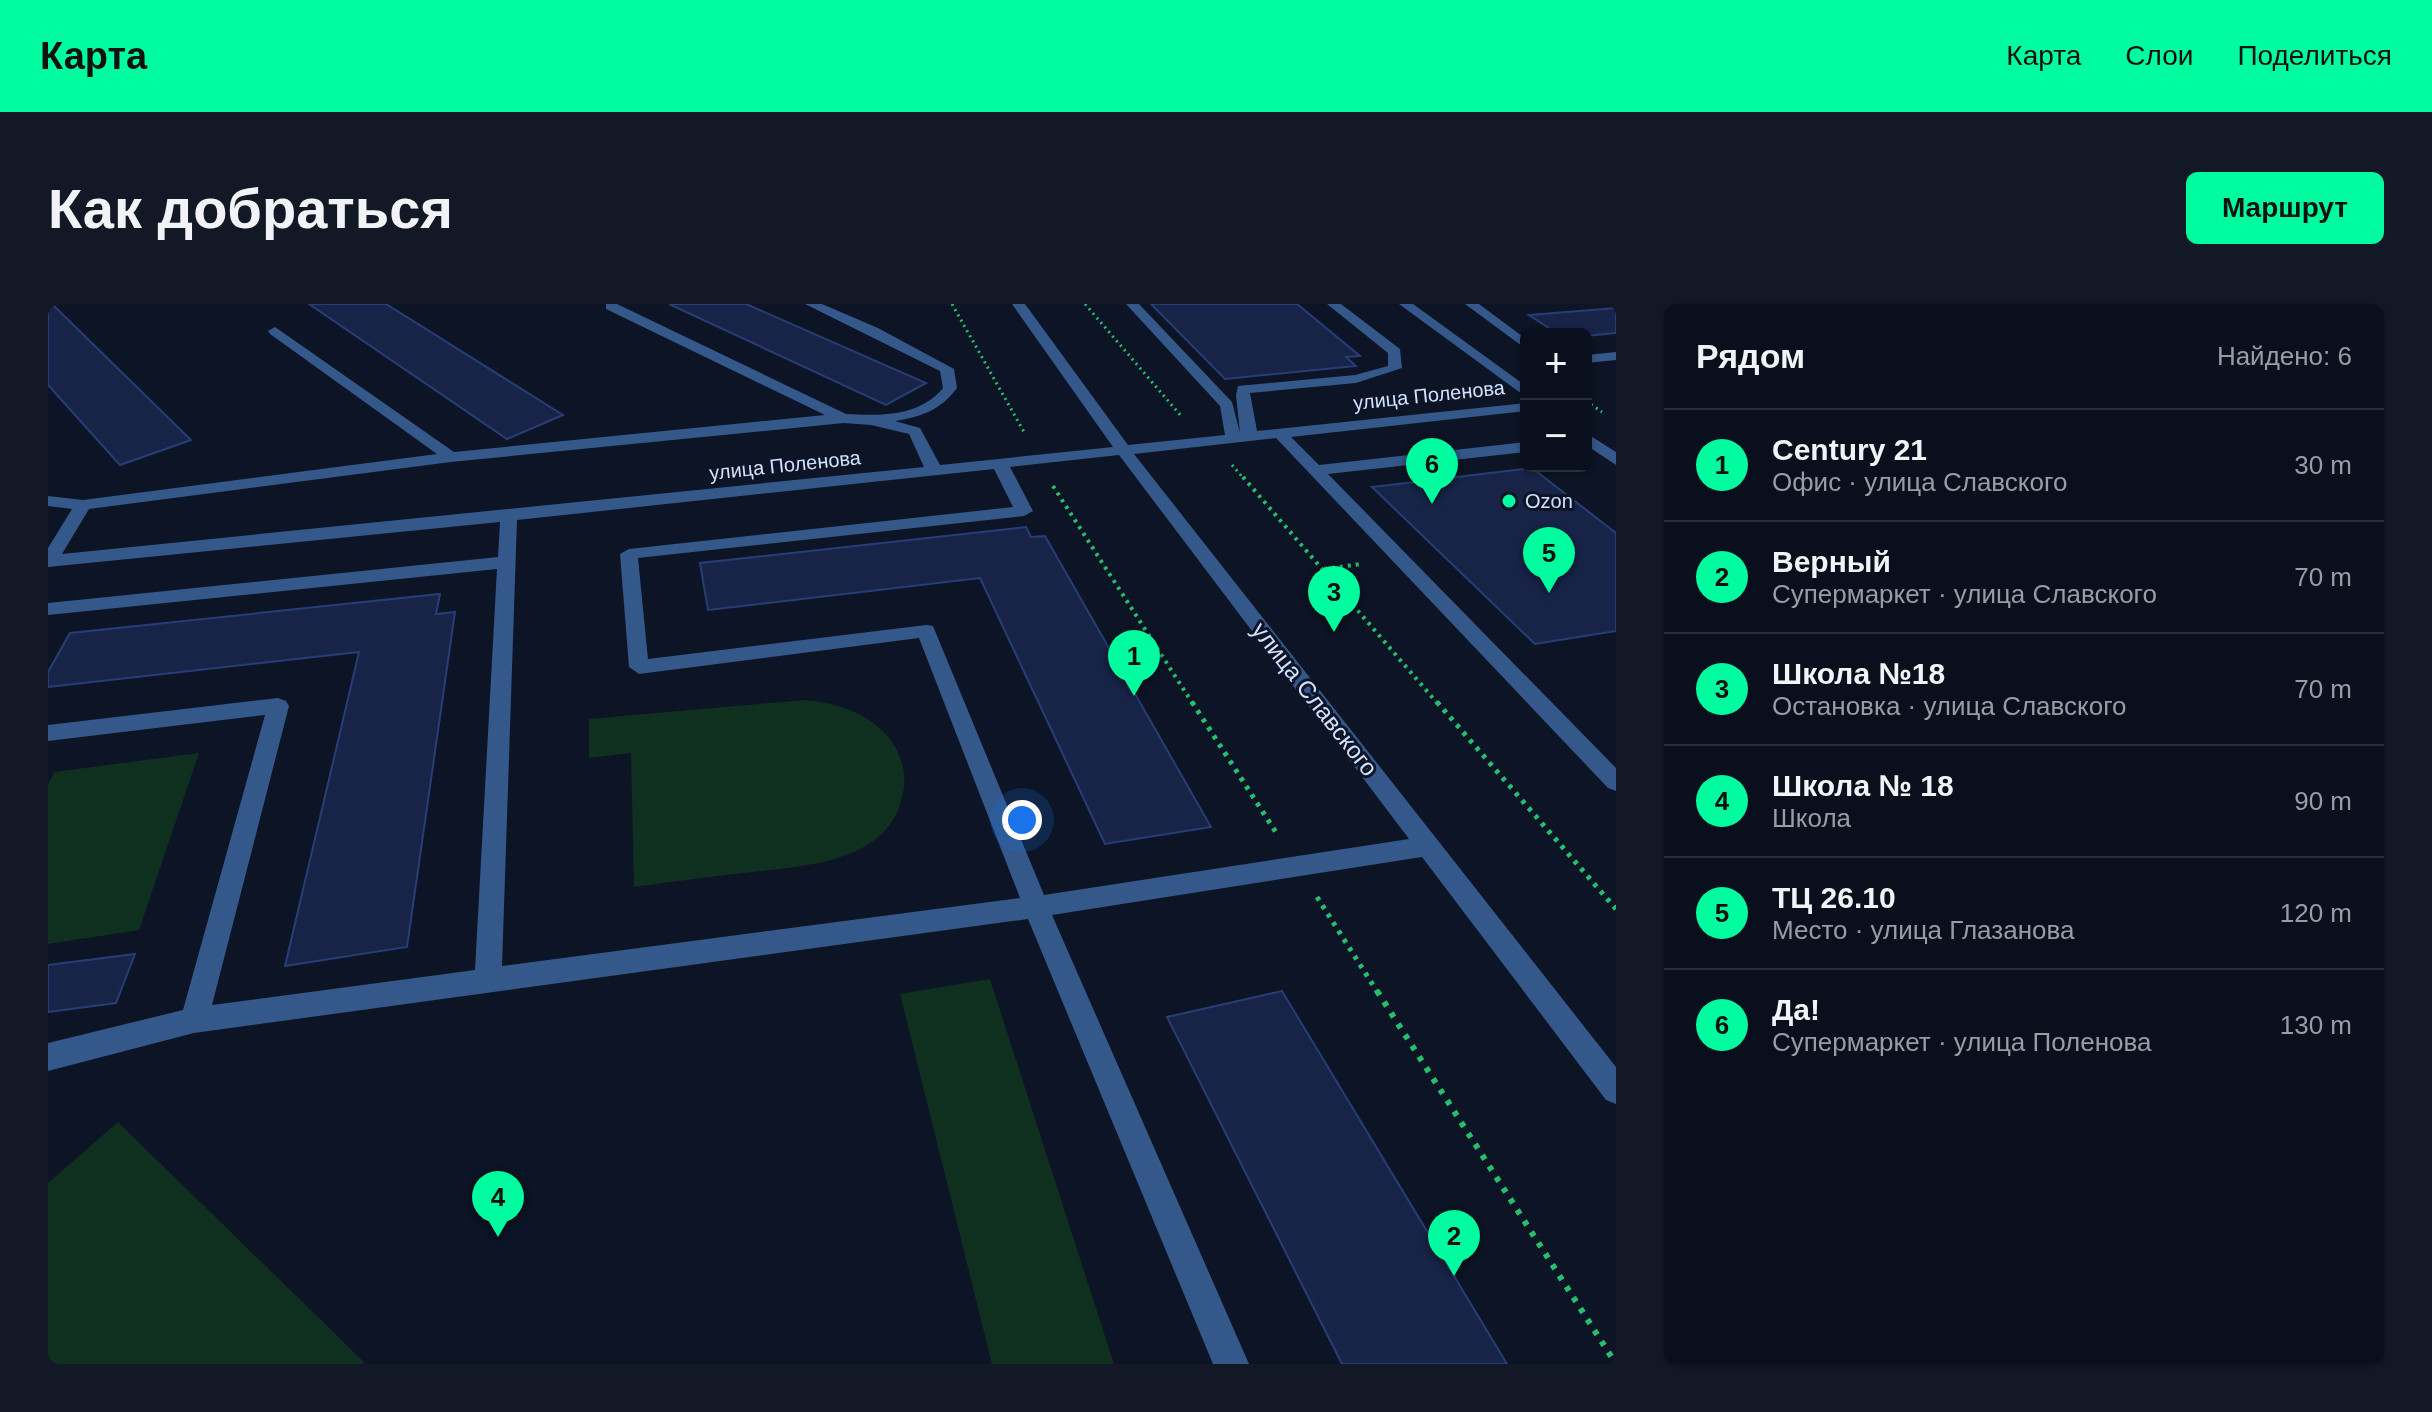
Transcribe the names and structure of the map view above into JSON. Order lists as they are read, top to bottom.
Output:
{
  "streets": {
    "street": ["улица Поленова", "улица Славского"]
  },
  "crossings": [
    ["улица Поленова", "улица Славского"]
  ],
  "places": ["Ozon"],
  "page": {
    "header": "Карта",
    "nav": ["Карта", "Слои", "Поделиться"],
    "buttons": "Маршрут",
    "title": "Как добраться",
    "heading": ["Рядом", "Найдено: 6"],
    "map_buttons": ["+", "−"],
    "list": [
      {
        "mark": "1",
        "name": "Century 21",
        "note": "Офис · улица Славского",
        "value": "30 m"
      },
      {
        "mark": "2",
        "name": "Верный",
        "note": "Супермаркет · улица Славского",
        "value": "70 m"
      },
      {
        "mark": "3",
        "name": "Школа №18",
        "note": "Остановка · улица Славского",
        "value": "70 m"
      },
      {
        "mark": "4",
        "name": "Школа № 18",
        "note": "Школа",
        "value": "90 m"
      },
      {
        "mark": "5",
        "name": "ТЦ 26.10",
        "note": "Место · улица Глазанова",
        "value": "120 m"
      },
      {
        "mark": "6",
        "name": "Да!",
        "note": "Супермаркет · улица Поленова",
        "value": "130 m"
      }
    ],
    "pins": [
      "6",
      "5",
      "3",
      "1",
      "4",
      "2"
    ]
  }
}
